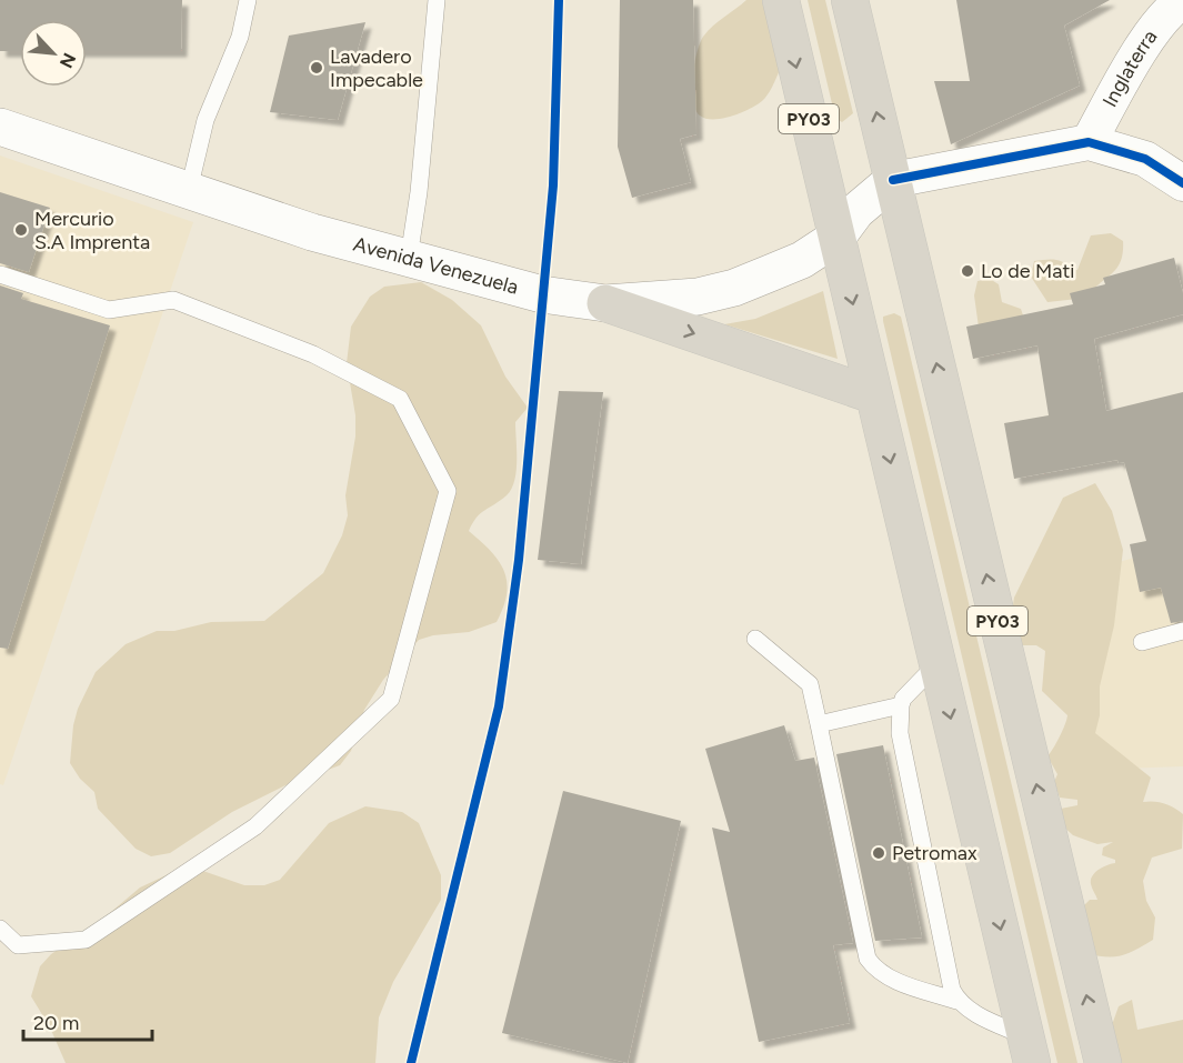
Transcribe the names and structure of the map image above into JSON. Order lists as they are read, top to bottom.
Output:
{
  "streets": {
    "highway": ["PY03"],
    "main road": ["Avenida Venezuela"],
    "street": ["Inglaterra"]
  },
  "crossings": [
    ["PY03", "Avenida Venezuela"]
  ],
  "places": [
    "Lavadero Impecable",
    "Mercurio S.A Imprenta",
    "Lo de Mati",
    "Petromax"
  ],
  "scale_bar": "20 m",
  "north": "bottom right"
}
